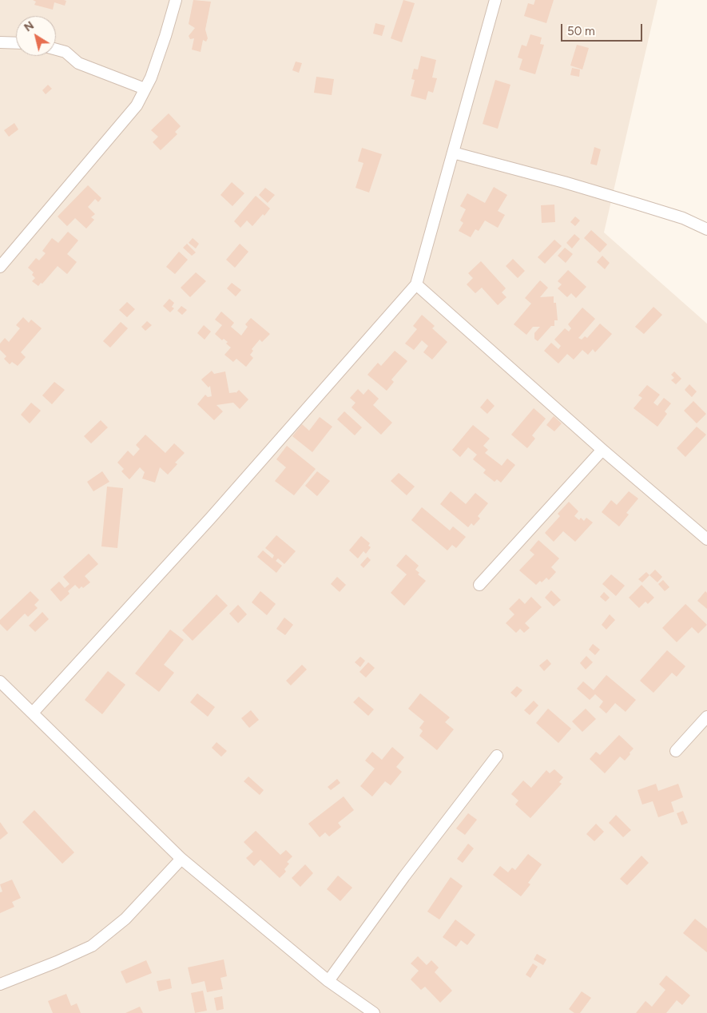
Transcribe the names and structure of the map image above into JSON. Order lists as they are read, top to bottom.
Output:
{
  "scale_bar": "50 m",
  "north": "top left"
}
